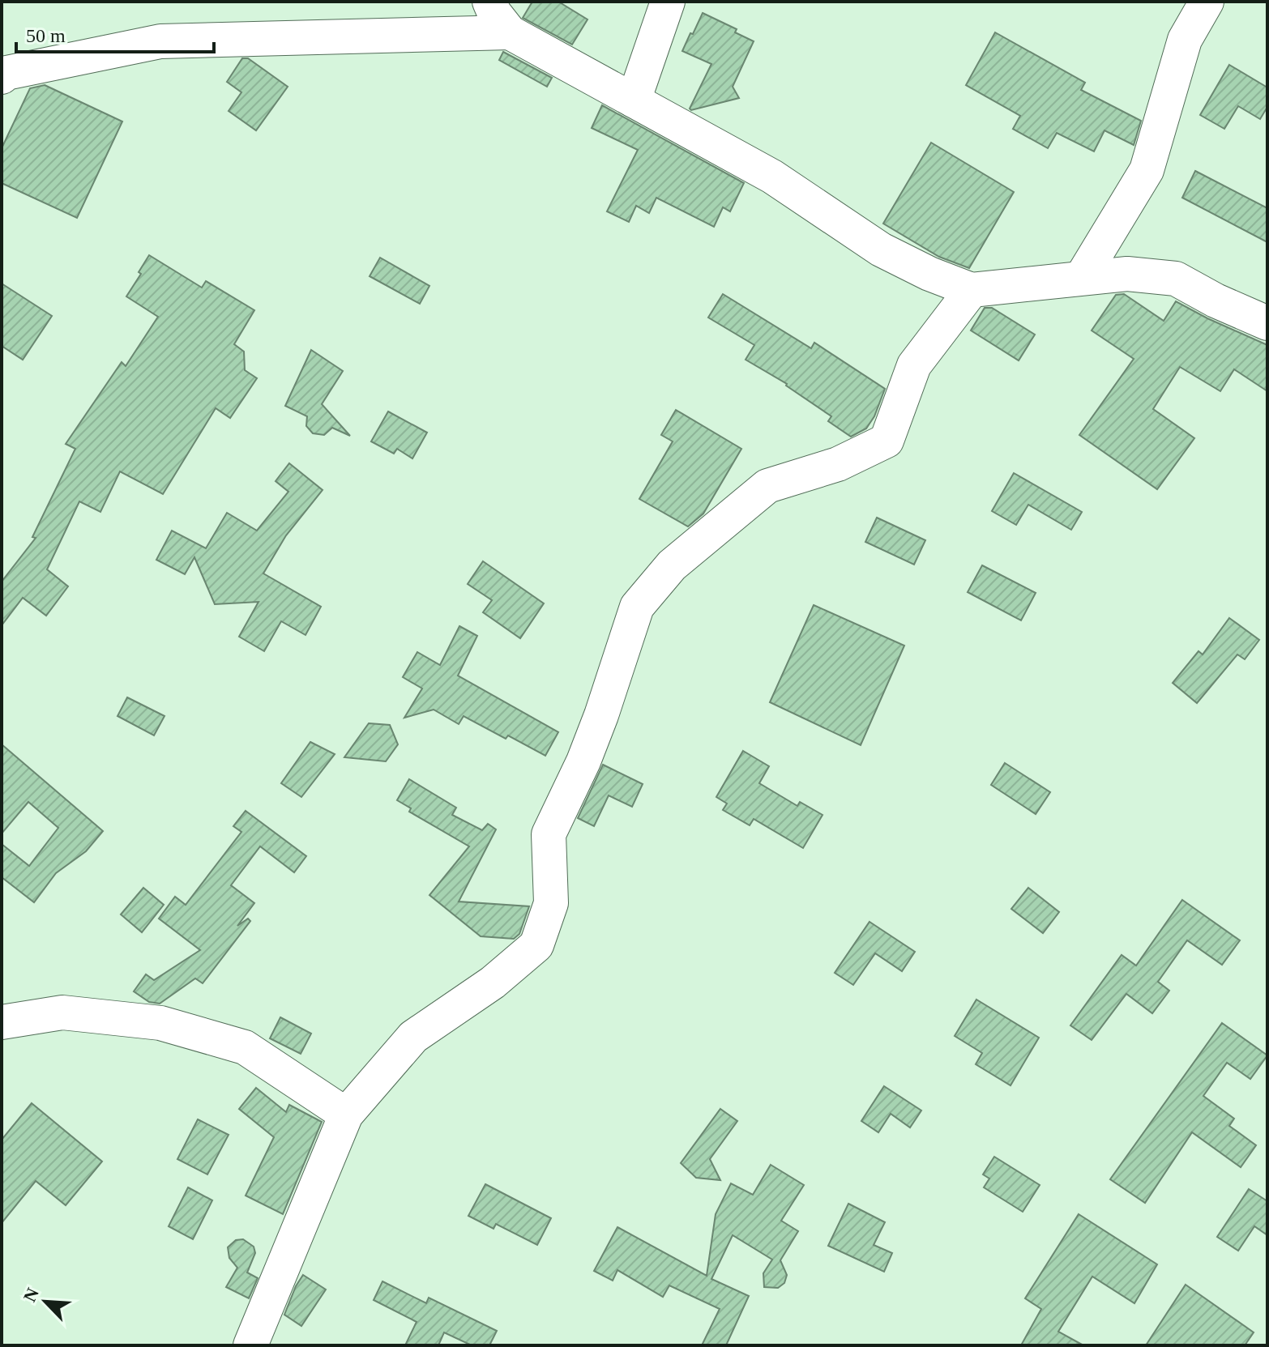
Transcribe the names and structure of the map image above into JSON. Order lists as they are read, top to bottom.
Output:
{
  "scale_bar": "50 m",
  "north": "top left"
}
